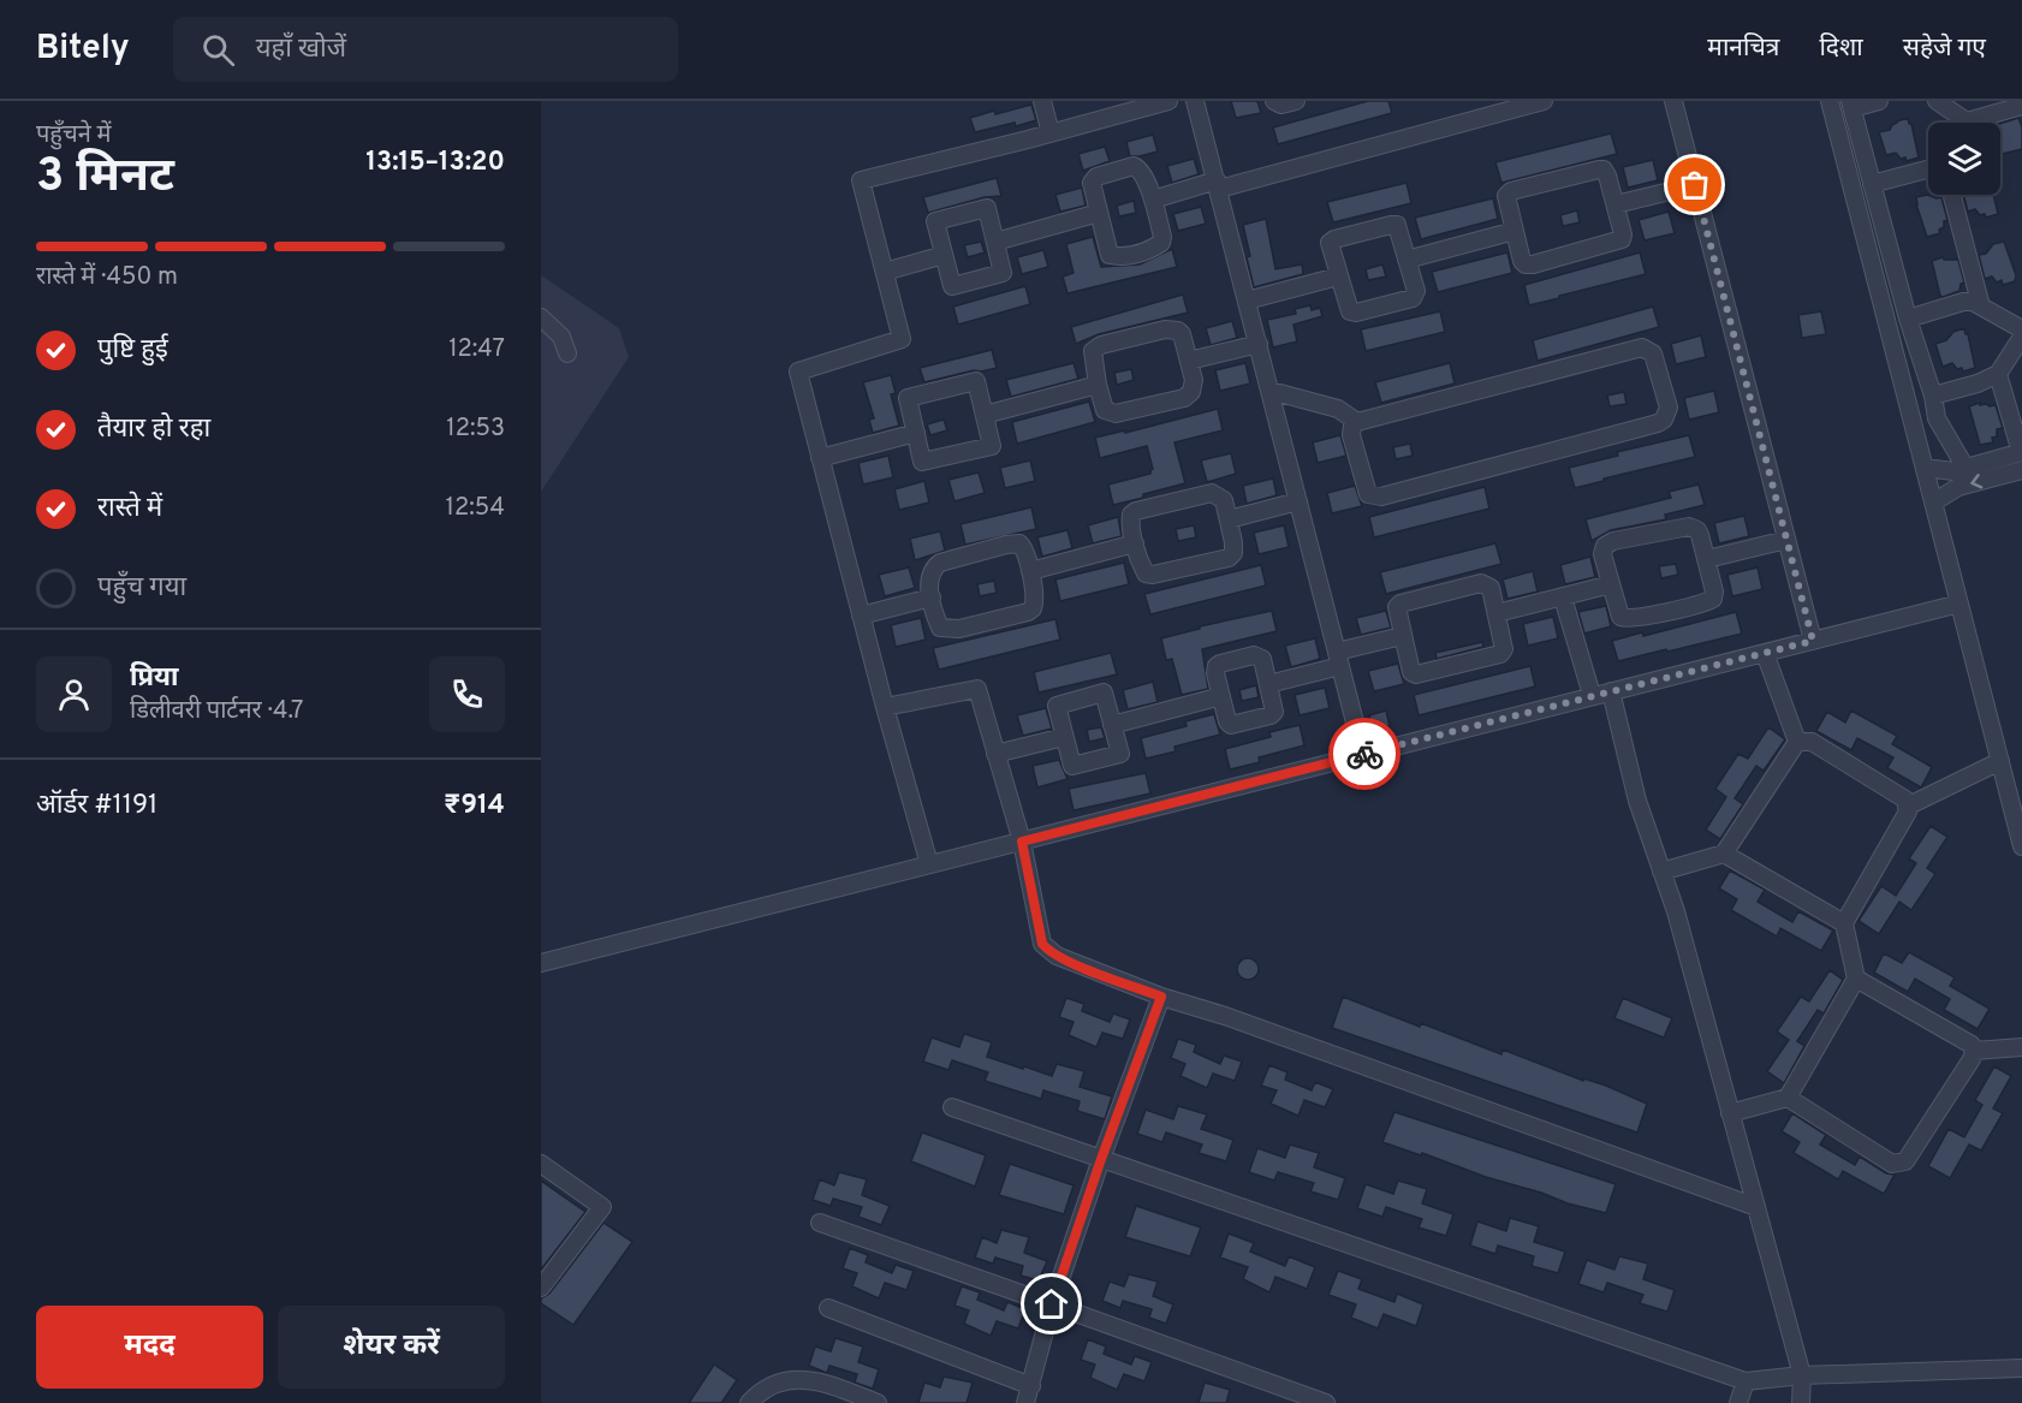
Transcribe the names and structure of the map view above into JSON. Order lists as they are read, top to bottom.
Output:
{
  "page": {
    "header": "Bitely",
    "search": "यहाँ खोजें",
    "nav": ["मानचित्र", "दिशा", "सहेजे गए"],
    "heading": ["3 मिनट", "पहुँचने में", "13:15–13:20"],
    "panel": [
      "प्रिया",
      "डिलीवरी पार्टनर · 4.7",
      "ऑर्डर #1191",
      "₹914"
    ],
    "bar": "रास्ते में · 450 m",
    "list": [
      ["पुष्टि हुई", "12:47"],
      ["तैयार हो रहा", "12:53"],
      ["रास्ते में", "12:54"],
      "पहुँच गया"
    ],
    "buttons": ["मदद", "शेयर करें"]
  }
}
